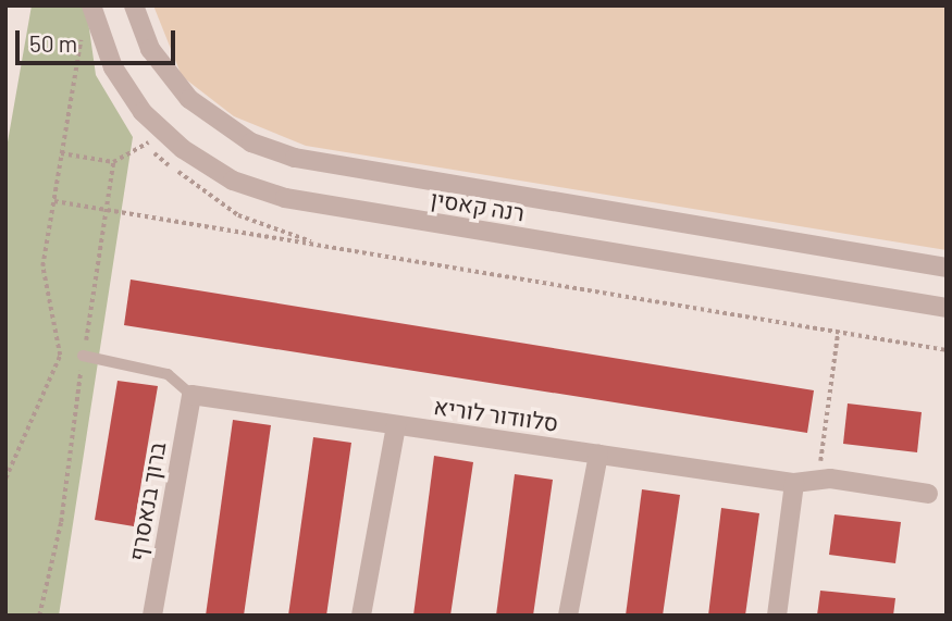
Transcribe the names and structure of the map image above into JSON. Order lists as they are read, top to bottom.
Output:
{
  "streets": {
    "street": ["רנה קאסין", "סלוודור לוריא", "ברוך בנאסרף"]
  },
  "crossings": [
    ["סלוודור לוריא", "ברוך בנאסרף"]
  ],
  "scale_bar": "50 m"
}
